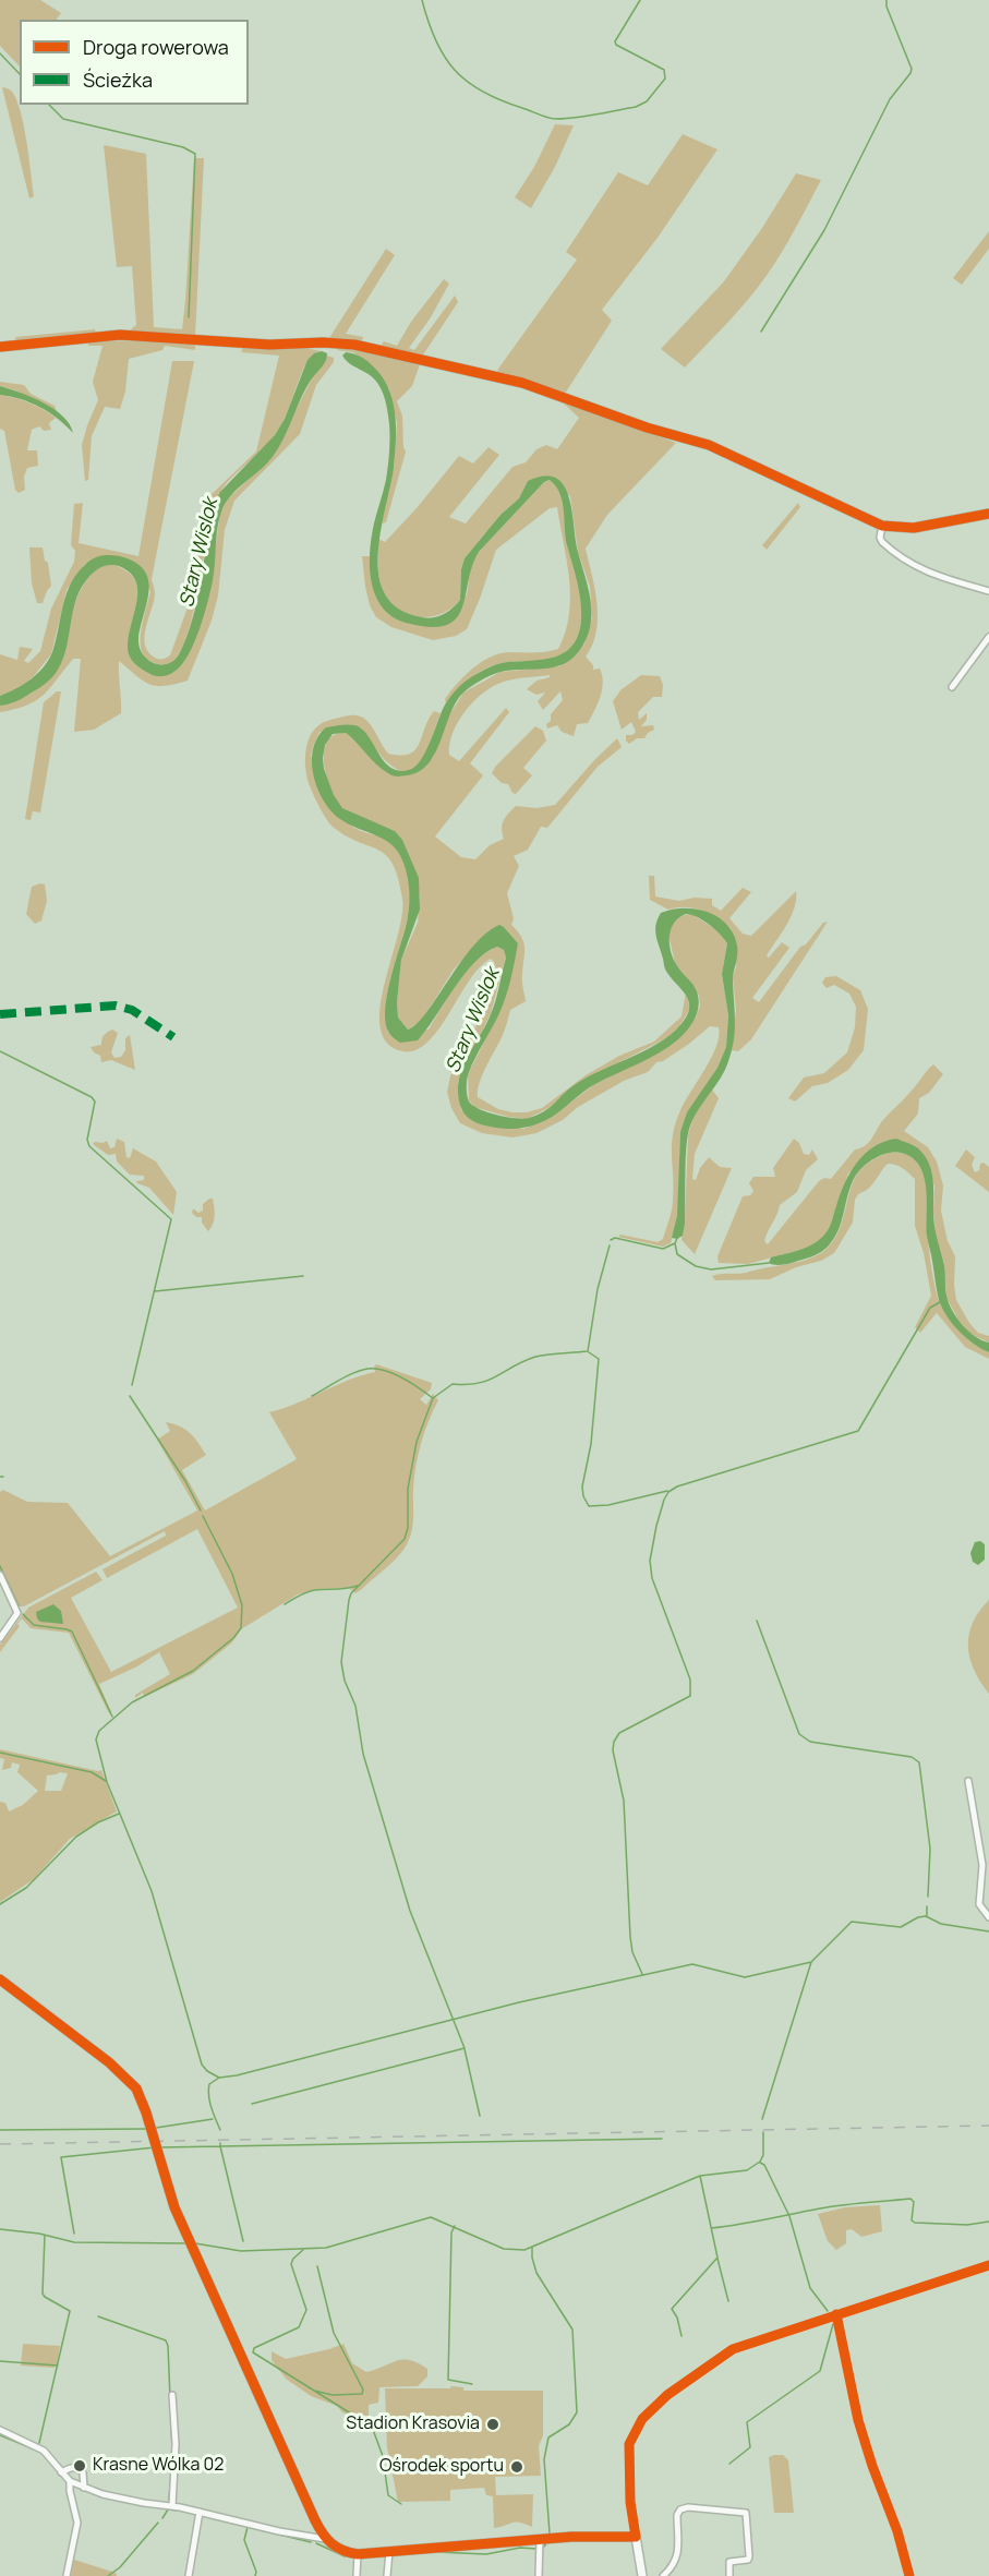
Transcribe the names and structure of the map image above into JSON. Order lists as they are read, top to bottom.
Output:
{
  "water": ["Stary Wislok"],
  "places": ["Stadion Krasovia", "Krasne Wólka 02", "Ośrodek sportu"],
  "legend": ["Droga rowerowa", "Ścieżka"]
}
